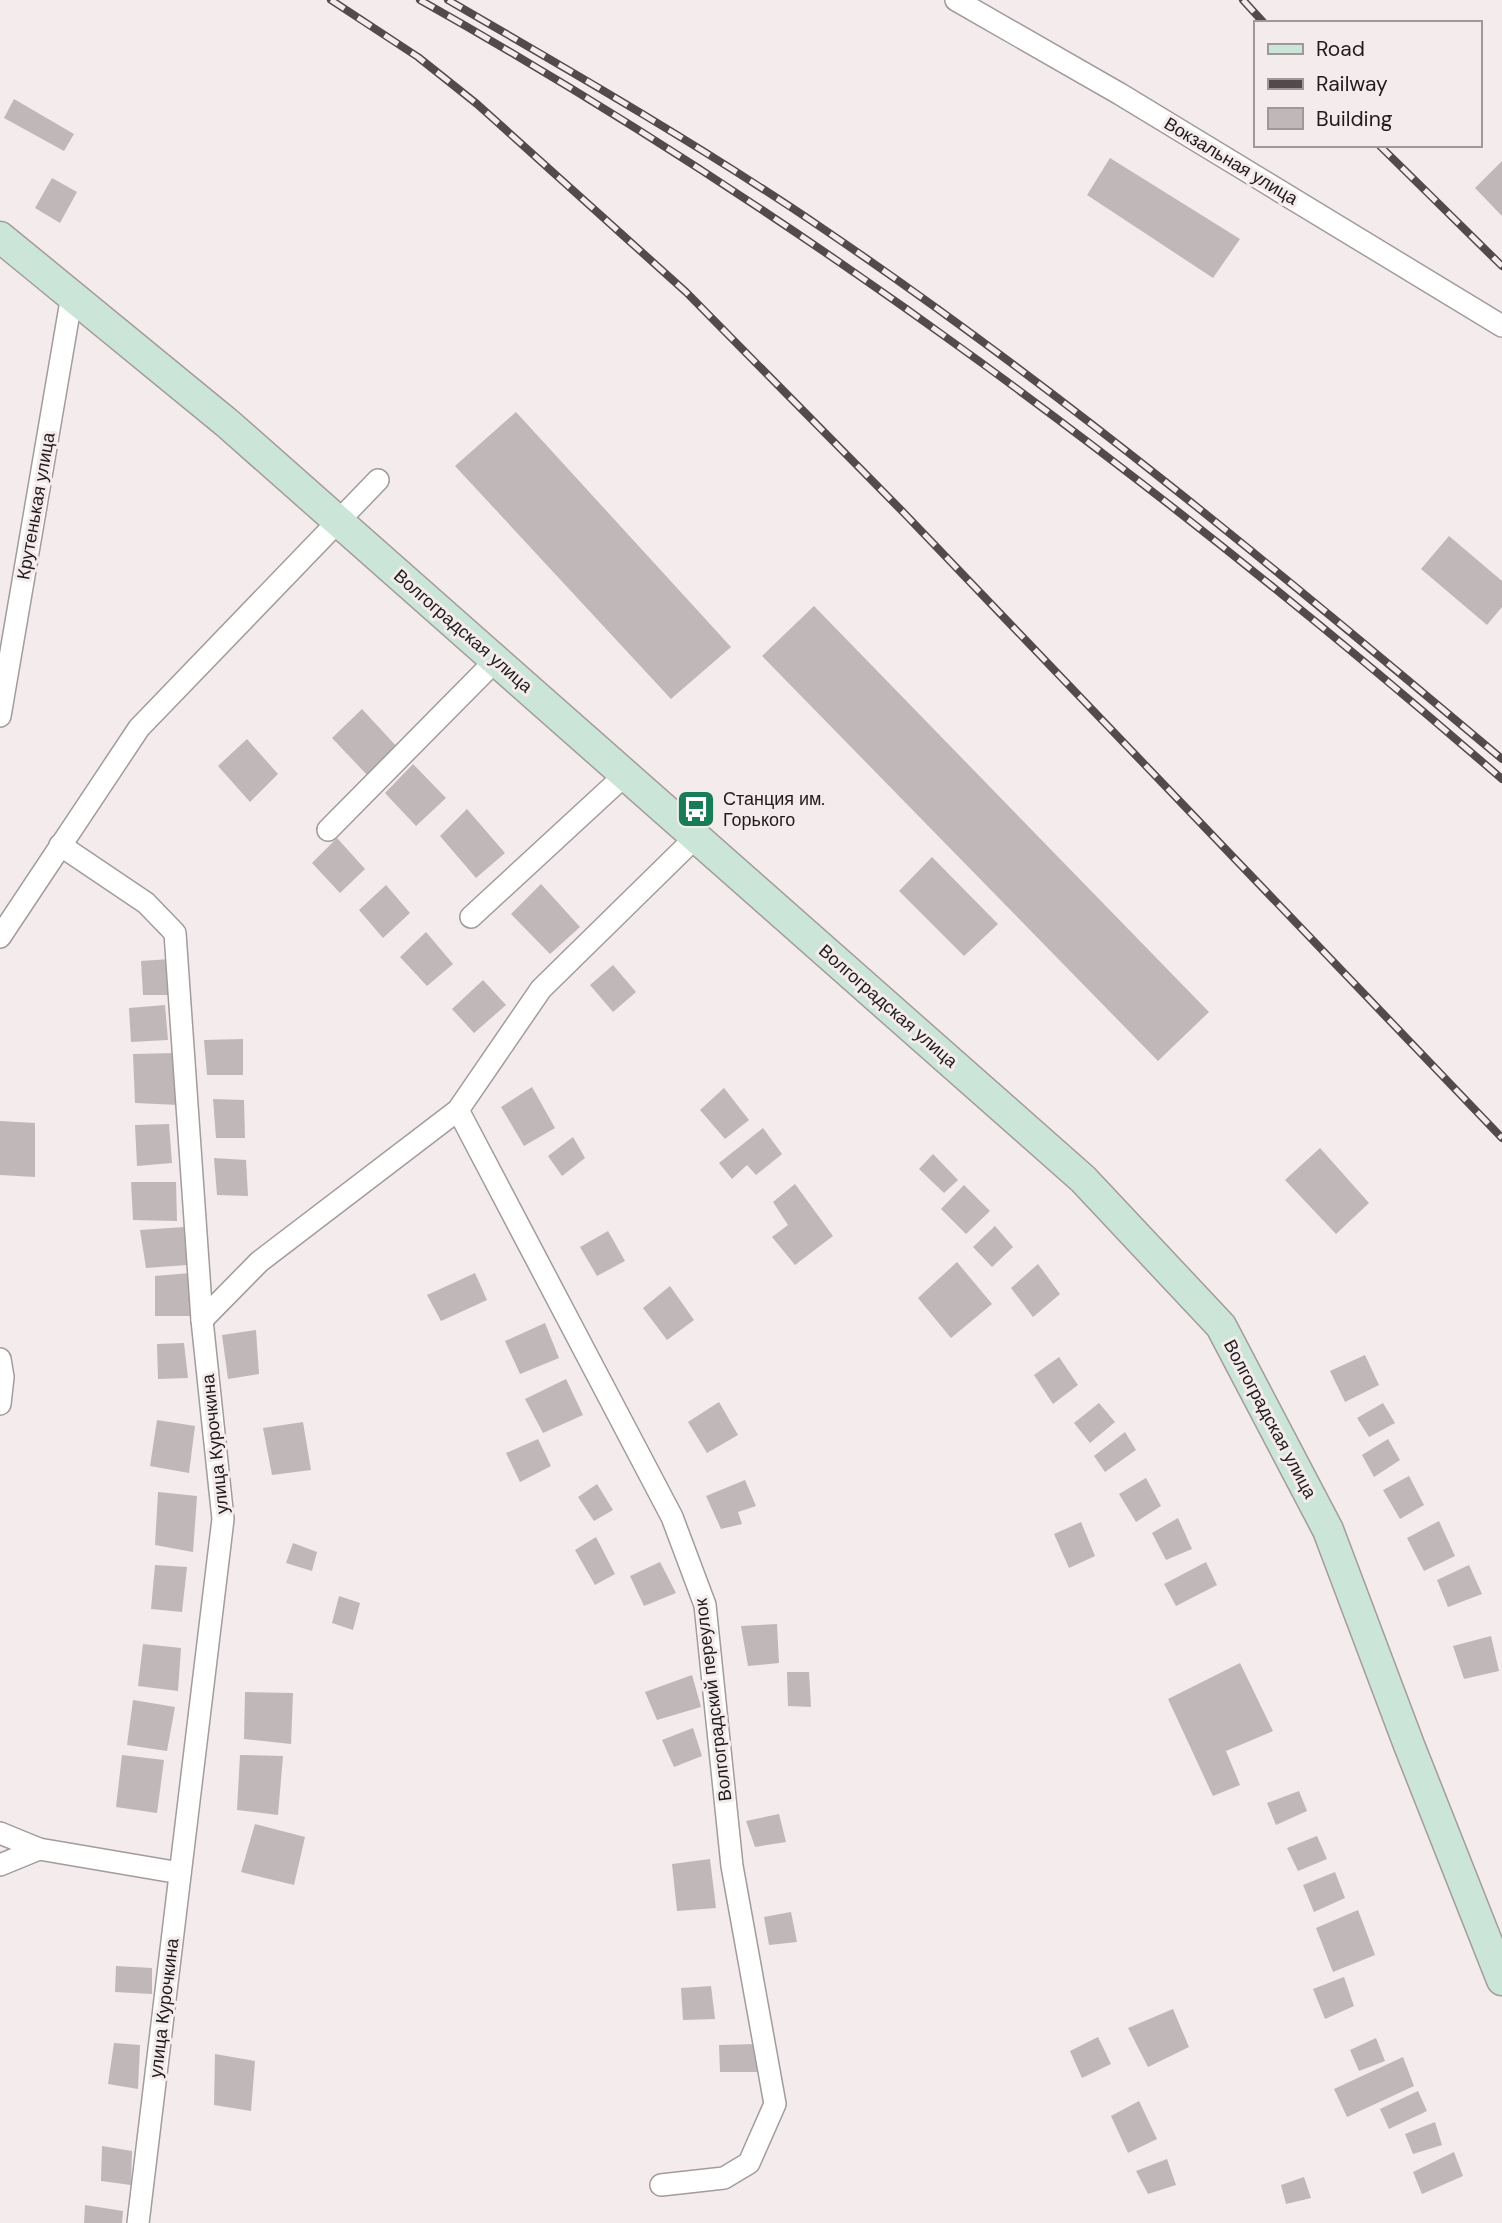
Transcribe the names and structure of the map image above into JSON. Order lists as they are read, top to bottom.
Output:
{
  "streets": {
    "main road": ["Волгоградская улица"],
    "street": [
      "Вокзальная улица",
      "Крутенькая улица",
      "улица Курочкина",
      "Волгоградский переулок"
    ]
  },
  "crossings": [
    ["Крутенькая улица", "Волгоградская улица"]
  ],
  "places": {
    "bus stop": ["Станция им. Горького"]
  },
  "legend": ["Road", "Railway", "Building"]
}
